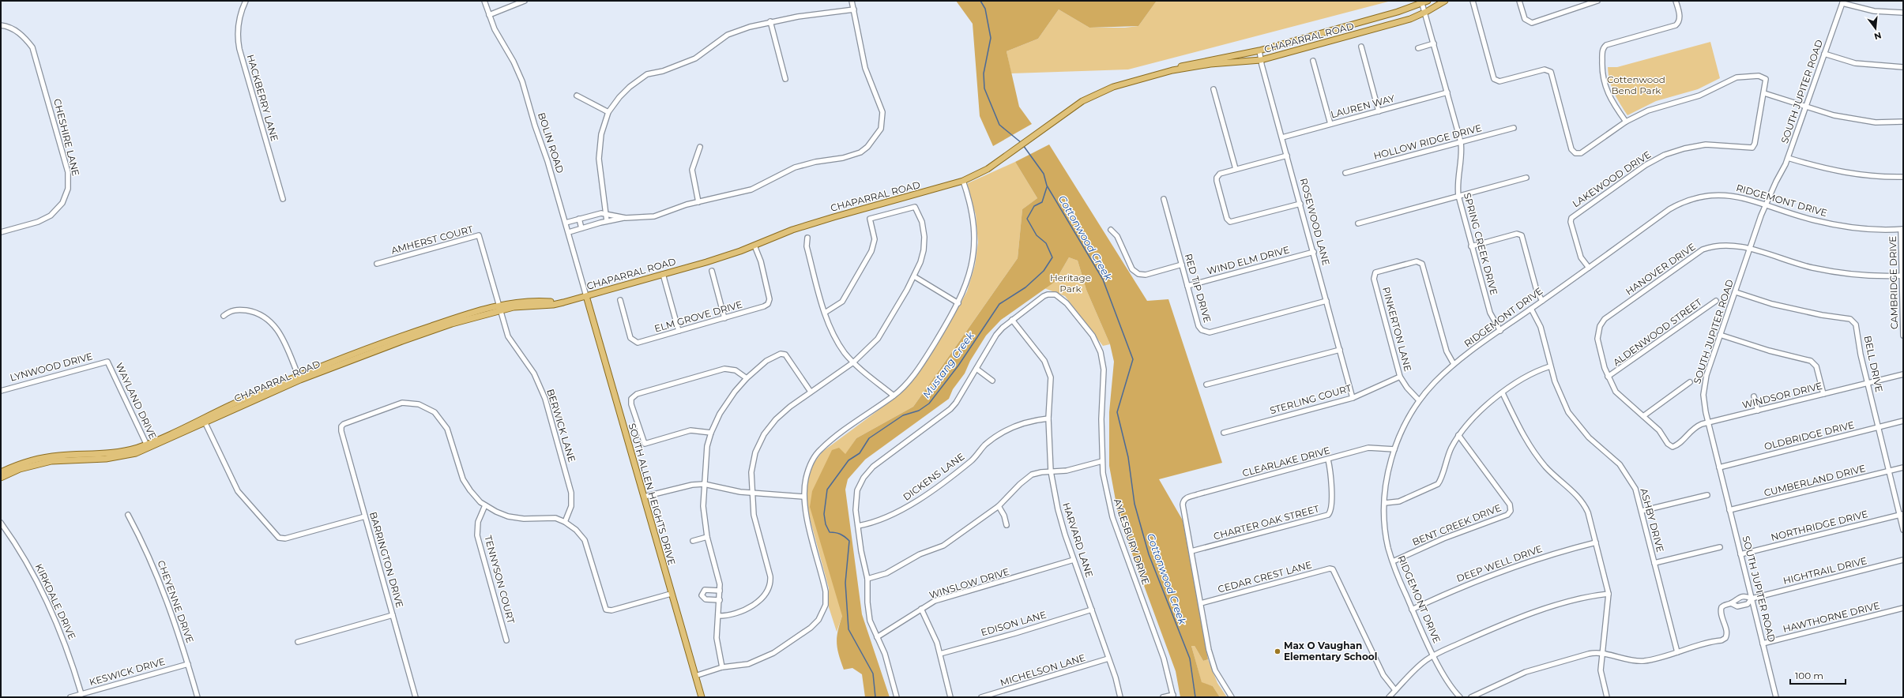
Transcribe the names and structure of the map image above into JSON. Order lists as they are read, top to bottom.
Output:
{
  "streets": {
    "main road": ["CHAPARRAL ROAD", "SOUTH ALLEN HEIGHTS DRIVE"],
    "street": [
      "SOUTH JUPITER ROAD",
      "HACKBERRY LANE",
      "LAUREN WAY",
      "CHESHIRE LANE",
      "HOLLOW RIDGE DRIVE",
      "BOLIN ROAD",
      "LAKEWOOD DRIVE",
      "RIDGEMONT DRIVE",
      "ROSEWOOD LANE",
      "AMHERST COURT",
      "SPRING CREEK DRIVE",
      "WIND ELM DRIVE",
      "HANOVER DRIVE",
      "CAMBRIDGE DRIVE",
      "RED TIP DRIVE",
      "ELM GROVE DRIVE",
      "PINKERTON LANE",
      "ALDENWOOD STREET",
      "BELL DRIVE",
      "LYNWOOD DRIVE",
      "WINDSOR DRIVE",
      "STERLING COURT",
      "WAYLAND DRIVE",
      "BERWICK LANE",
      "OLDBRIDGE DRIVE",
      "CLEARLAKE DRIVE",
      "DICKENS LANE",
      "CUMBERLAND DRIVE",
      "ASHBY DRIVE",
      "CHARTER OAK STREET",
      "BENT CREEK DRIVE",
      "NORTHRIDGE DRIVE",
      "HARVARD LANE",
      "AYLESBURY DRIVE",
      "BARRINGTON DRIVE",
      "DEEP WELL DRIVE",
      "HIGHTRAIL DRIVE",
      "CEDAR CREST LANE",
      "TENNYSON COURT",
      "WINSLOW DRIVE",
      "KIRKDALE DRIVE",
      "CHEYENNE DRIVE",
      "HAWTHORNE DRIVE",
      "EDISON LANE",
      "MICHELSON LANE",
      "KESWICK DRIVE"
    ]
  },
  "crossings": [
    ["CHAPARRAL ROAD", "BOLIN ROAD"],
    ["CHAPARRAL ROAD", "ROSEWOOD LANE"],
    ["CHAPARRAL ROAD", "AMHERST COURT"],
    ["CHAPARRAL ROAD", "SPRING CREEK DRIVE"],
    ["CHAPARRAL ROAD", "ELM GROVE DRIVE"],
    ["CHAPARRAL ROAD", "WAYLAND DRIVE"],
    ["CHAPARRAL ROAD", "BERWICK LANE"],
    ["CHAPARRAL ROAD", "SOUTH ALLEN HEIGHTS DRIVE"],
    ["SOUTH JUPITER ROAD", "RIDGEMONT DRIVE"],
    ["SOUTH JUPITER ROAD", "HANOVER DRIVE"],
    ["SOUTH JUPITER ROAD", "BELL DRIVE"],
    ["SOUTH JUPITER ROAD", "WINDSOR DRIVE"],
    ["SOUTH JUPITER ROAD", "OLDBRIDGE DRIVE"],
    ["SOUTH JUPITER ROAD", "CUMBERLAND DRIVE"],
    ["SOUTH JUPITER ROAD", "NORTHRIDGE DRIVE"],
    ["SOUTH JUPITER ROAD", "HIGHTRAIL DRIVE"],
    ["SOUTH JUPITER ROAD", "HAWTHORNE DRIVE"],
    ["LAUREN WAY", "ROSEWOOD LANE"],
    ["LAUREN WAY", "SPRING CREEK DRIVE"],
    ["HOLLOW RIDGE DRIVE", "SPRING CREEK DRIVE"],
    ["BOLIN ROAD", "SOUTH ALLEN HEIGHTS DRIVE"],
    ["LAKEWOOD DRIVE", "RIDGEMONT DRIVE"],
    ["RIDGEMONT DRIVE", "SPRING CREEK DRIVE"],
    ["RIDGEMONT DRIVE", "CAMBRIDGE DRIVE"],
    ["RIDGEMONT DRIVE", "PINKERTON LANE"],
    ["RIDGEMONT DRIVE", "CLEARLAKE DRIVE"],
    ["RIDGEMONT DRIVE", "ASHBY DRIVE"],
    ["RIDGEMONT DRIVE", "BENT CREEK DRIVE"],
    ["RIDGEMONT DRIVE", "DEEP WELL DRIVE"],
    ["ROSEWOOD LANE", "WIND ELM DRIVE"],
    ["ROSEWOOD LANE", "RED TIP DRIVE"],
    ["ROSEWOOD LANE", "STERLING COURT"],
    ["AMHERST COURT", "BERWICK LANE"],
    ["WIND ELM DRIVE", "RED TIP DRIVE"],
    ["HANOVER DRIVE", "CAMBRIDGE DRIVE"],
    ["HANOVER DRIVE", "ALDENWOOD STREET"],
    ["HANOVER DRIVE", "WINDSOR DRIVE"],
    ["PINKERTON LANE", "STERLING COURT"],
    ["BELL DRIVE", "WINDSOR DRIVE"],
    ["BELL DRIVE", "OLDBRIDGE DRIVE"],
    ["BELL DRIVE", "CUMBERLAND DRIVE"],
    ["BELL DRIVE", "NORTHRIDGE DRIVE"],
    ["LYNWOOD DRIVE", "WAYLAND DRIVE"],
    ["CLEARLAKE DRIVE", "CHARTER OAK STREET"],
    ["DICKENS LANE", "HARVARD LANE"],
    ["ASHBY DRIVE", "HIGHTRAIL DRIVE"],
    ["HARVARD LANE", "AYLESBURY DRIVE"],
    ["HARVARD LANE", "WINSLOW DRIVE"],
    ["HARVARD LANE", "EDISON LANE"],
    ["HARVARD LANE", "MICHELSON LANE"],
    ["BARRINGTON DRIVE", "TENNYSON COURT"],
    ["KIRKDALE DRIVE", "KESWICK DRIVE"],
    ["CHEYENNE DRIVE", "KESWICK DRIVE"]
  ],
  "water": ["Cottonwood Creek", "Mustang Creek"],
  "parks": ["Cottenwood Bend Park", "Heritage Park"],
  "places": ["Max O Vaughan Elementary School"],
  "scale_bar": "100 m",
  "north": "bottom"
}
